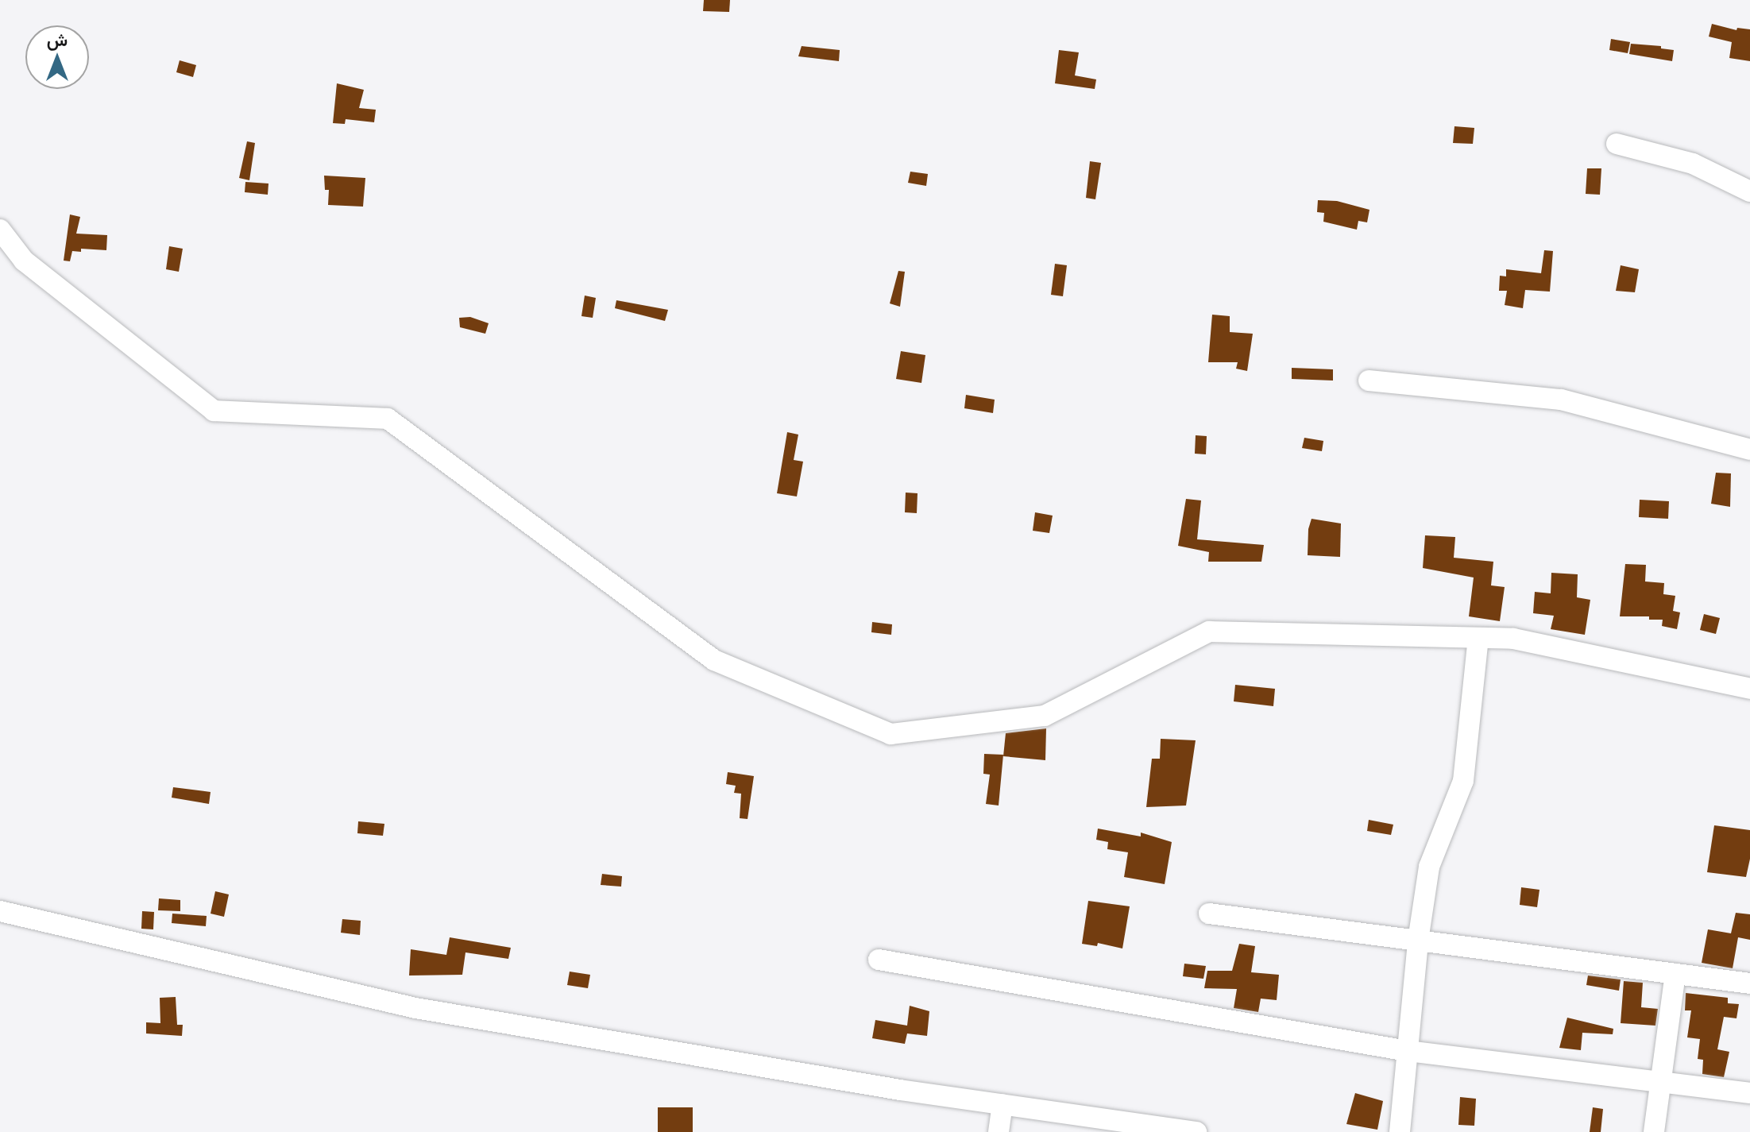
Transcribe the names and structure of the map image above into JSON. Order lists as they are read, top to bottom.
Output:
{
  "north": "top"
}
